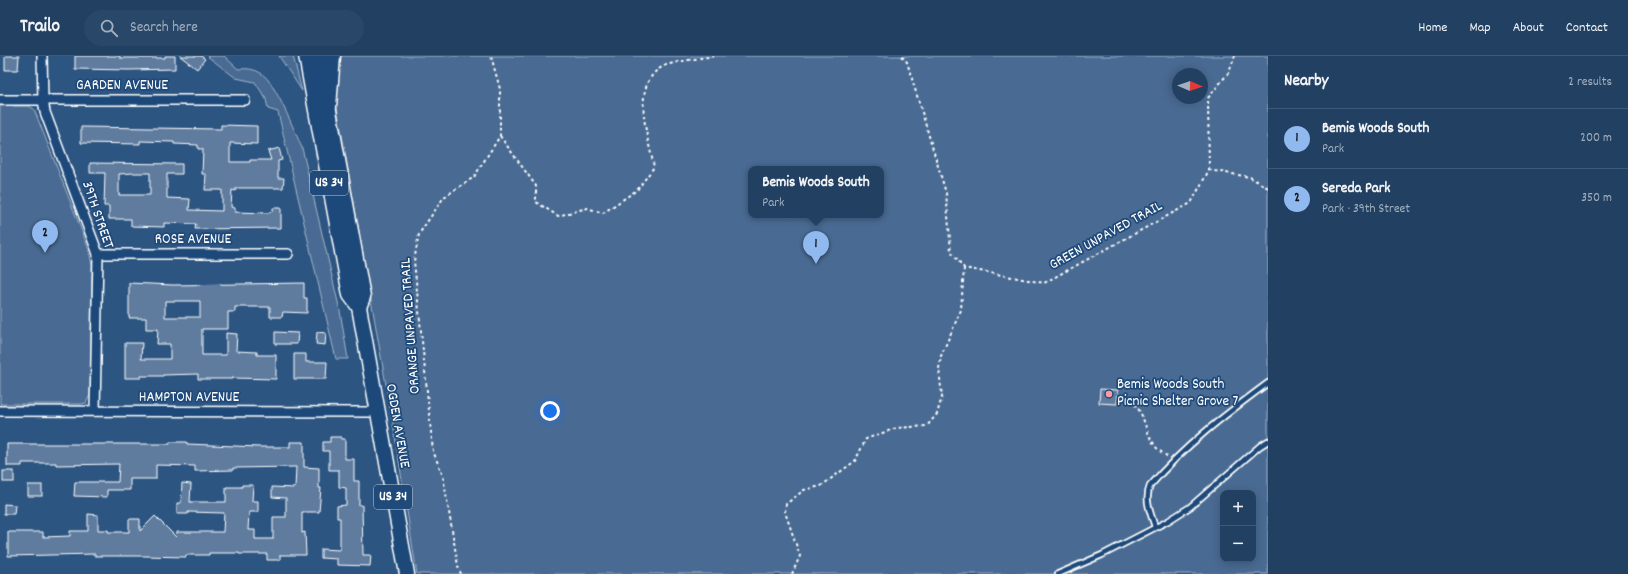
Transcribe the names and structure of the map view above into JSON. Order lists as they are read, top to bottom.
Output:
{
  "streets": {
    "main road": ["US 34", "OGDEN AVENUE"],
    "street": [
      "GARDEN AVENUE",
      "39TH STREET",
      "ROSE AVENUE",
      "HAMPTON AVENUE"
    ],
    "path": ["GREEN UNPAVED TRAIL", "ORANGE UNPAVED TRAIL"]
  },
  "crossings": [
    ["GARDEN AVENUE", "39TH STREET"],
    ["39TH STREET", "ROSE AVENUE"],
    ["39TH STREET", "HAMPTON AVENUE"],
    ["HAMPTON AVENUE", "OGDEN AVENUE"]
  ],
  "places": ["Bemis Woods South Picnic Shelter Grove 7"],
  "north": "right",
  "page": {
    "header": "Trailo",
    "search": "Search here",
    "nav": [
      "Home",
      "Map",
      "About",
      "Contact"
    ],
    "heading": ["Nearby", "2 results"],
    "list": [
      {
        "mark": "1",
        "name": "Bemis Woods South",
        "note": "Park",
        "value": "200 m"
      },
      {
        "mark": "2",
        "name": "Sereda Park",
        "note": "Park · 39th Street",
        "value": "350 m"
      }
    ],
    "popup": ["Bemis Woods South", "Park"],
    "pins": ["2", "1"],
    "map_buttons": ["+", "−"]
  }
}
